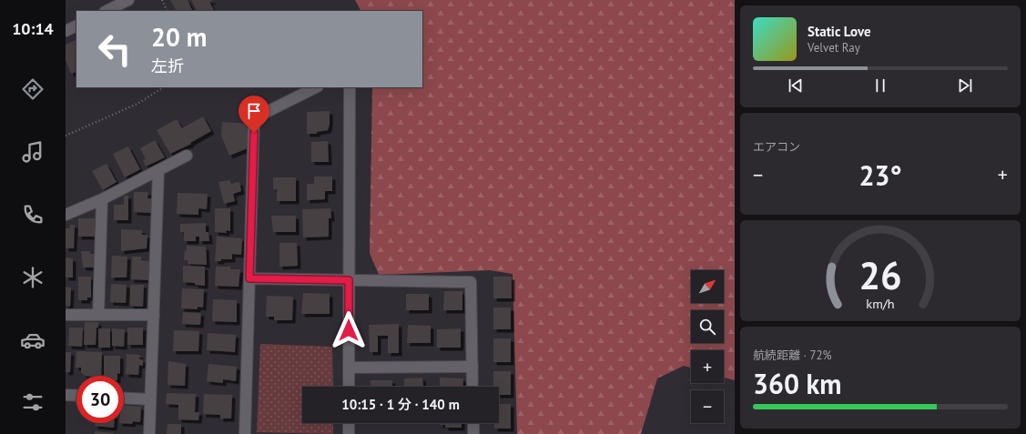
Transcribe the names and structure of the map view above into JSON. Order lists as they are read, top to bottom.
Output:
{
  "north": "top right",
  "page": {
    "tabs": "10:14",
    "turn": ["20 m", "左折"],
    "song": ["Static Love", "Velvet Ray"],
    "tile": [
      "エアコン",
      ["航続距離 · 72%", "360 km"]
    ],
    "heat": ["−", "23°", "+"],
    "map_buttons": ["+", "−"],
    "limit": "30",
    "trip": "10:15 · 1 分 · 140 m",
    "gauge": ["26", "km/h"]
  }
}
